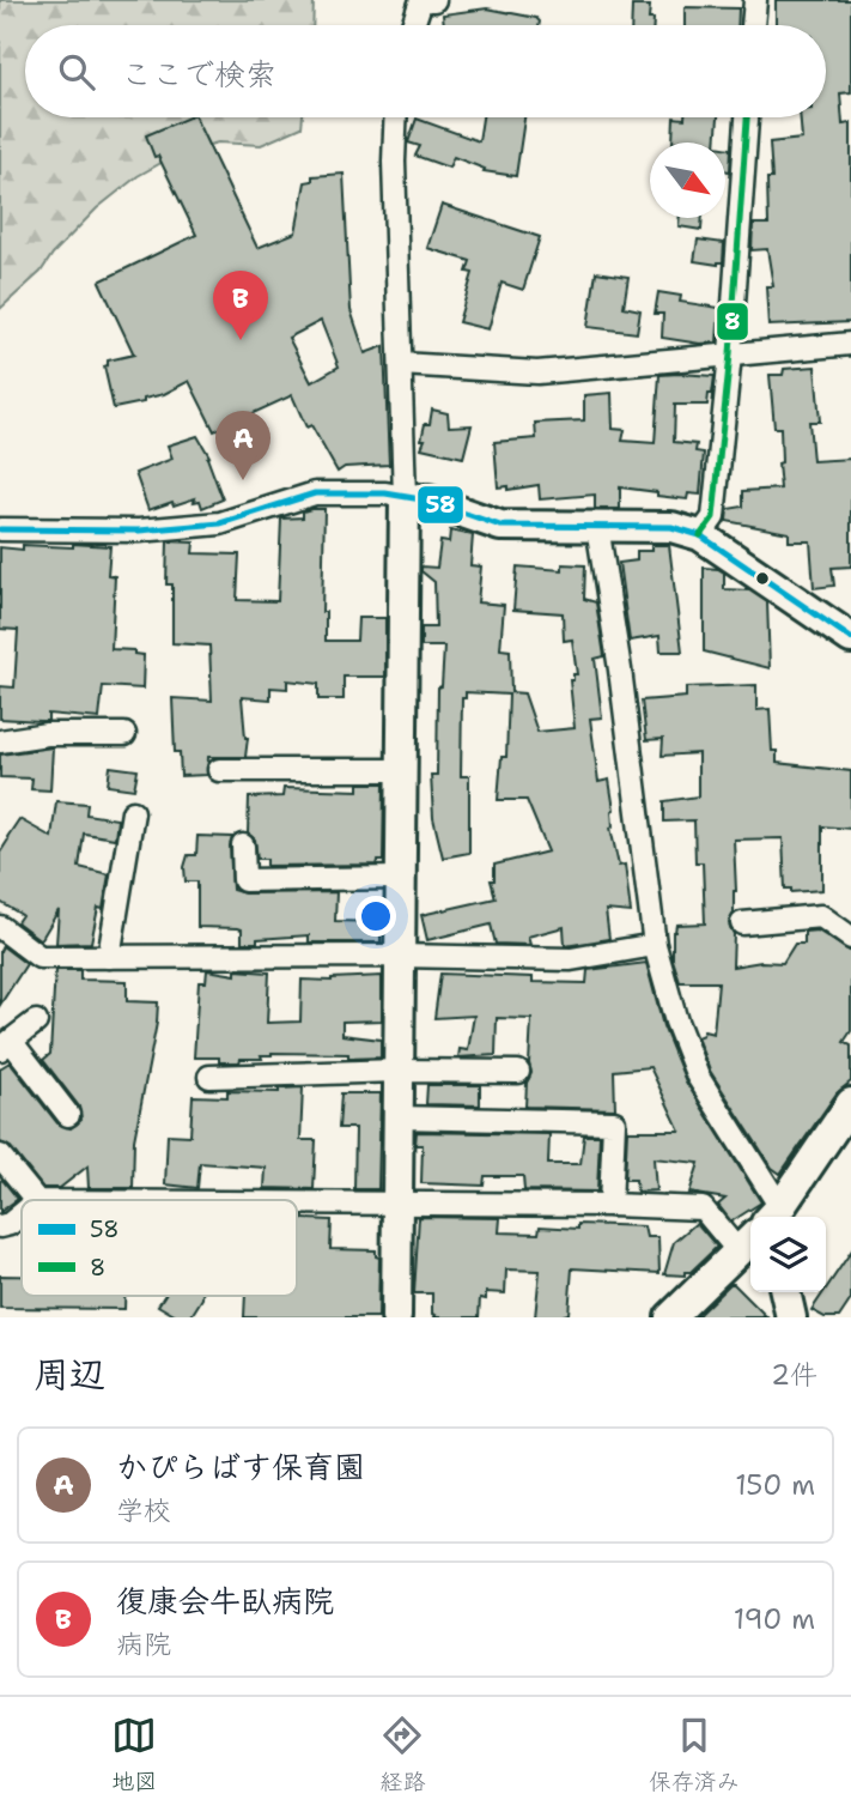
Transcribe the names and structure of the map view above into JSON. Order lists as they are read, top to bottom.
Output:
{
  "lines": ["transit line 8", "transit line 58"],
  "legend": ["58", "8"],
  "north": "bottom right",
  "page": {
    "search": "ここで検索",
    "pins": ["B", "A"],
    "heading": ["周辺", "2件"],
    "list": [
      {
        "mark": "A",
        "name": "かぴらばす保育園",
        "note": "学校",
        "value": "150 m"
      },
      {
        "mark": "B",
        "name": "復康会牛臥病院",
        "note": "病院",
        "value": "190 m"
      }
    ],
    "nav": ["地図", "経路", "保存済み"]
  }
}
